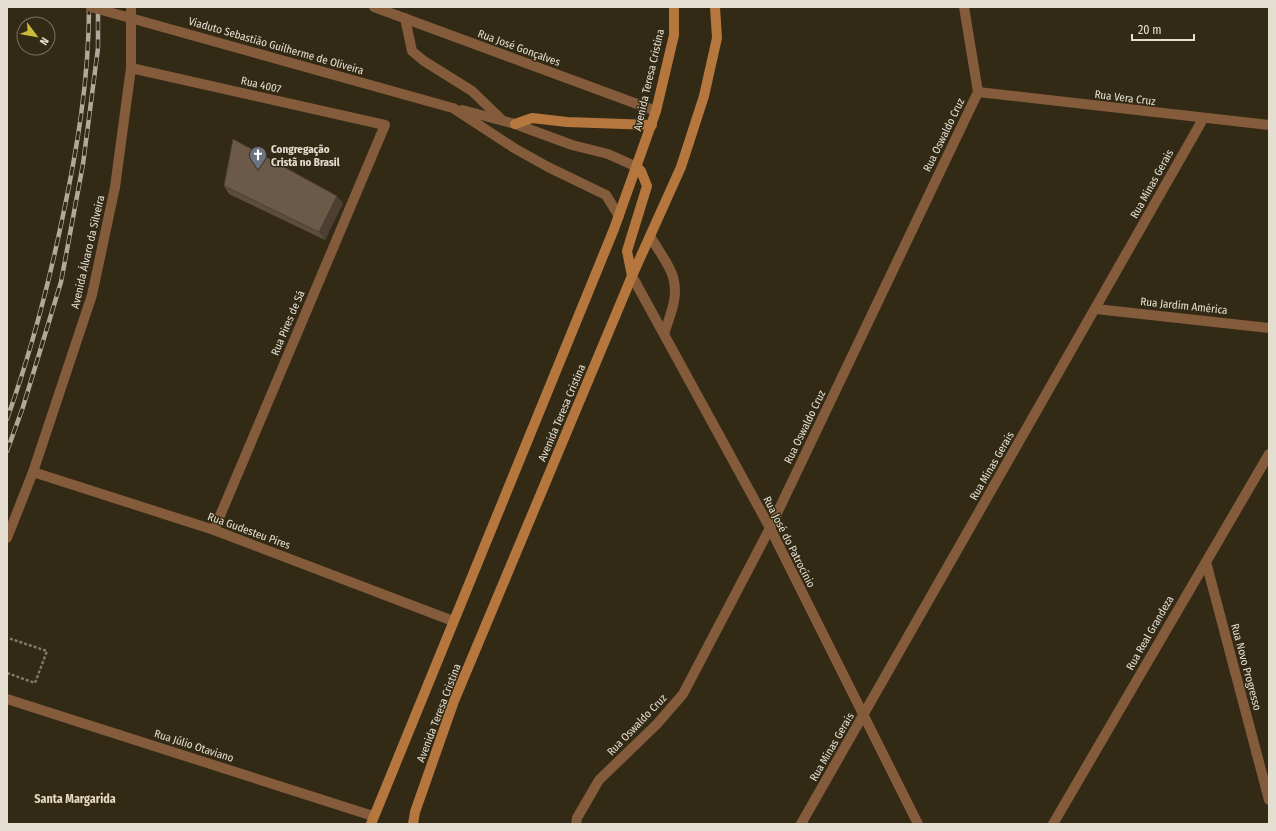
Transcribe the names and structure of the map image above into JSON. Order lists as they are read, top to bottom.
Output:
{
  "streets": {
    "main road": ["Avenida Teresa Cristina"],
    "street": [
      "Viaduto Sebastião Guilherme de Oliveira",
      "Rua José Gonçalves",
      "Rua 4007",
      "Rua Vera Cruz",
      "Rua Oswaldo Cruz",
      "Rua Minas Gerais",
      "Avenida Álvaro da Silveira",
      "Rua Jardim América",
      "Rua Pires de Sá",
      "Rua Gudesteu Pires",
      "Rua José do Patrocínio",
      "Rua Real Grandeza",
      "Rua Novo Progresso",
      "Rua Júlio Otaviano"
    ]
  },
  "crossings": [
    ["Viaduto Sebastião Guilherme de Oliveira", "Avenida Teresa Cristina"],
    ["Rua José Gonçalves", "Avenida Teresa Cristina"],
    ["Avenida Teresa Cristina", "Rua Gudesteu Pires"],
    ["Avenida Teresa Cristina", "Rua José do Patrocínio"],
    ["Avenida Teresa Cristina", "Rua Júlio Otaviano"],
    ["Rua 4007", "Avenida Álvaro da Silveira"],
    ["Rua 4007", "Rua Pires de Sá"],
    ["Rua Vera Cruz", "Rua Oswaldo Cruz"],
    ["Rua Vera Cruz", "Rua Minas Gerais"],
    ["Rua Oswaldo Cruz", "Rua José do Patrocínio"],
    ["Rua Minas Gerais", "Rua Jardim América"],
    ["Rua Minas Gerais", "Rua José do Patrocínio"],
    ["Avenida Álvaro da Silveira", "Rua Gudesteu Pires"],
    ["Rua Pires de Sá", "Rua Gudesteu Pires"],
    ["Rua Real Grandeza", "Rua Novo Progresso"]
  ],
  "districts": ["Santa Margarida"],
  "places": {
    "church": ["Congregação Cristã no Brasil"]
  },
  "scale_bar": "20 m",
  "north": "bottom right"
}
